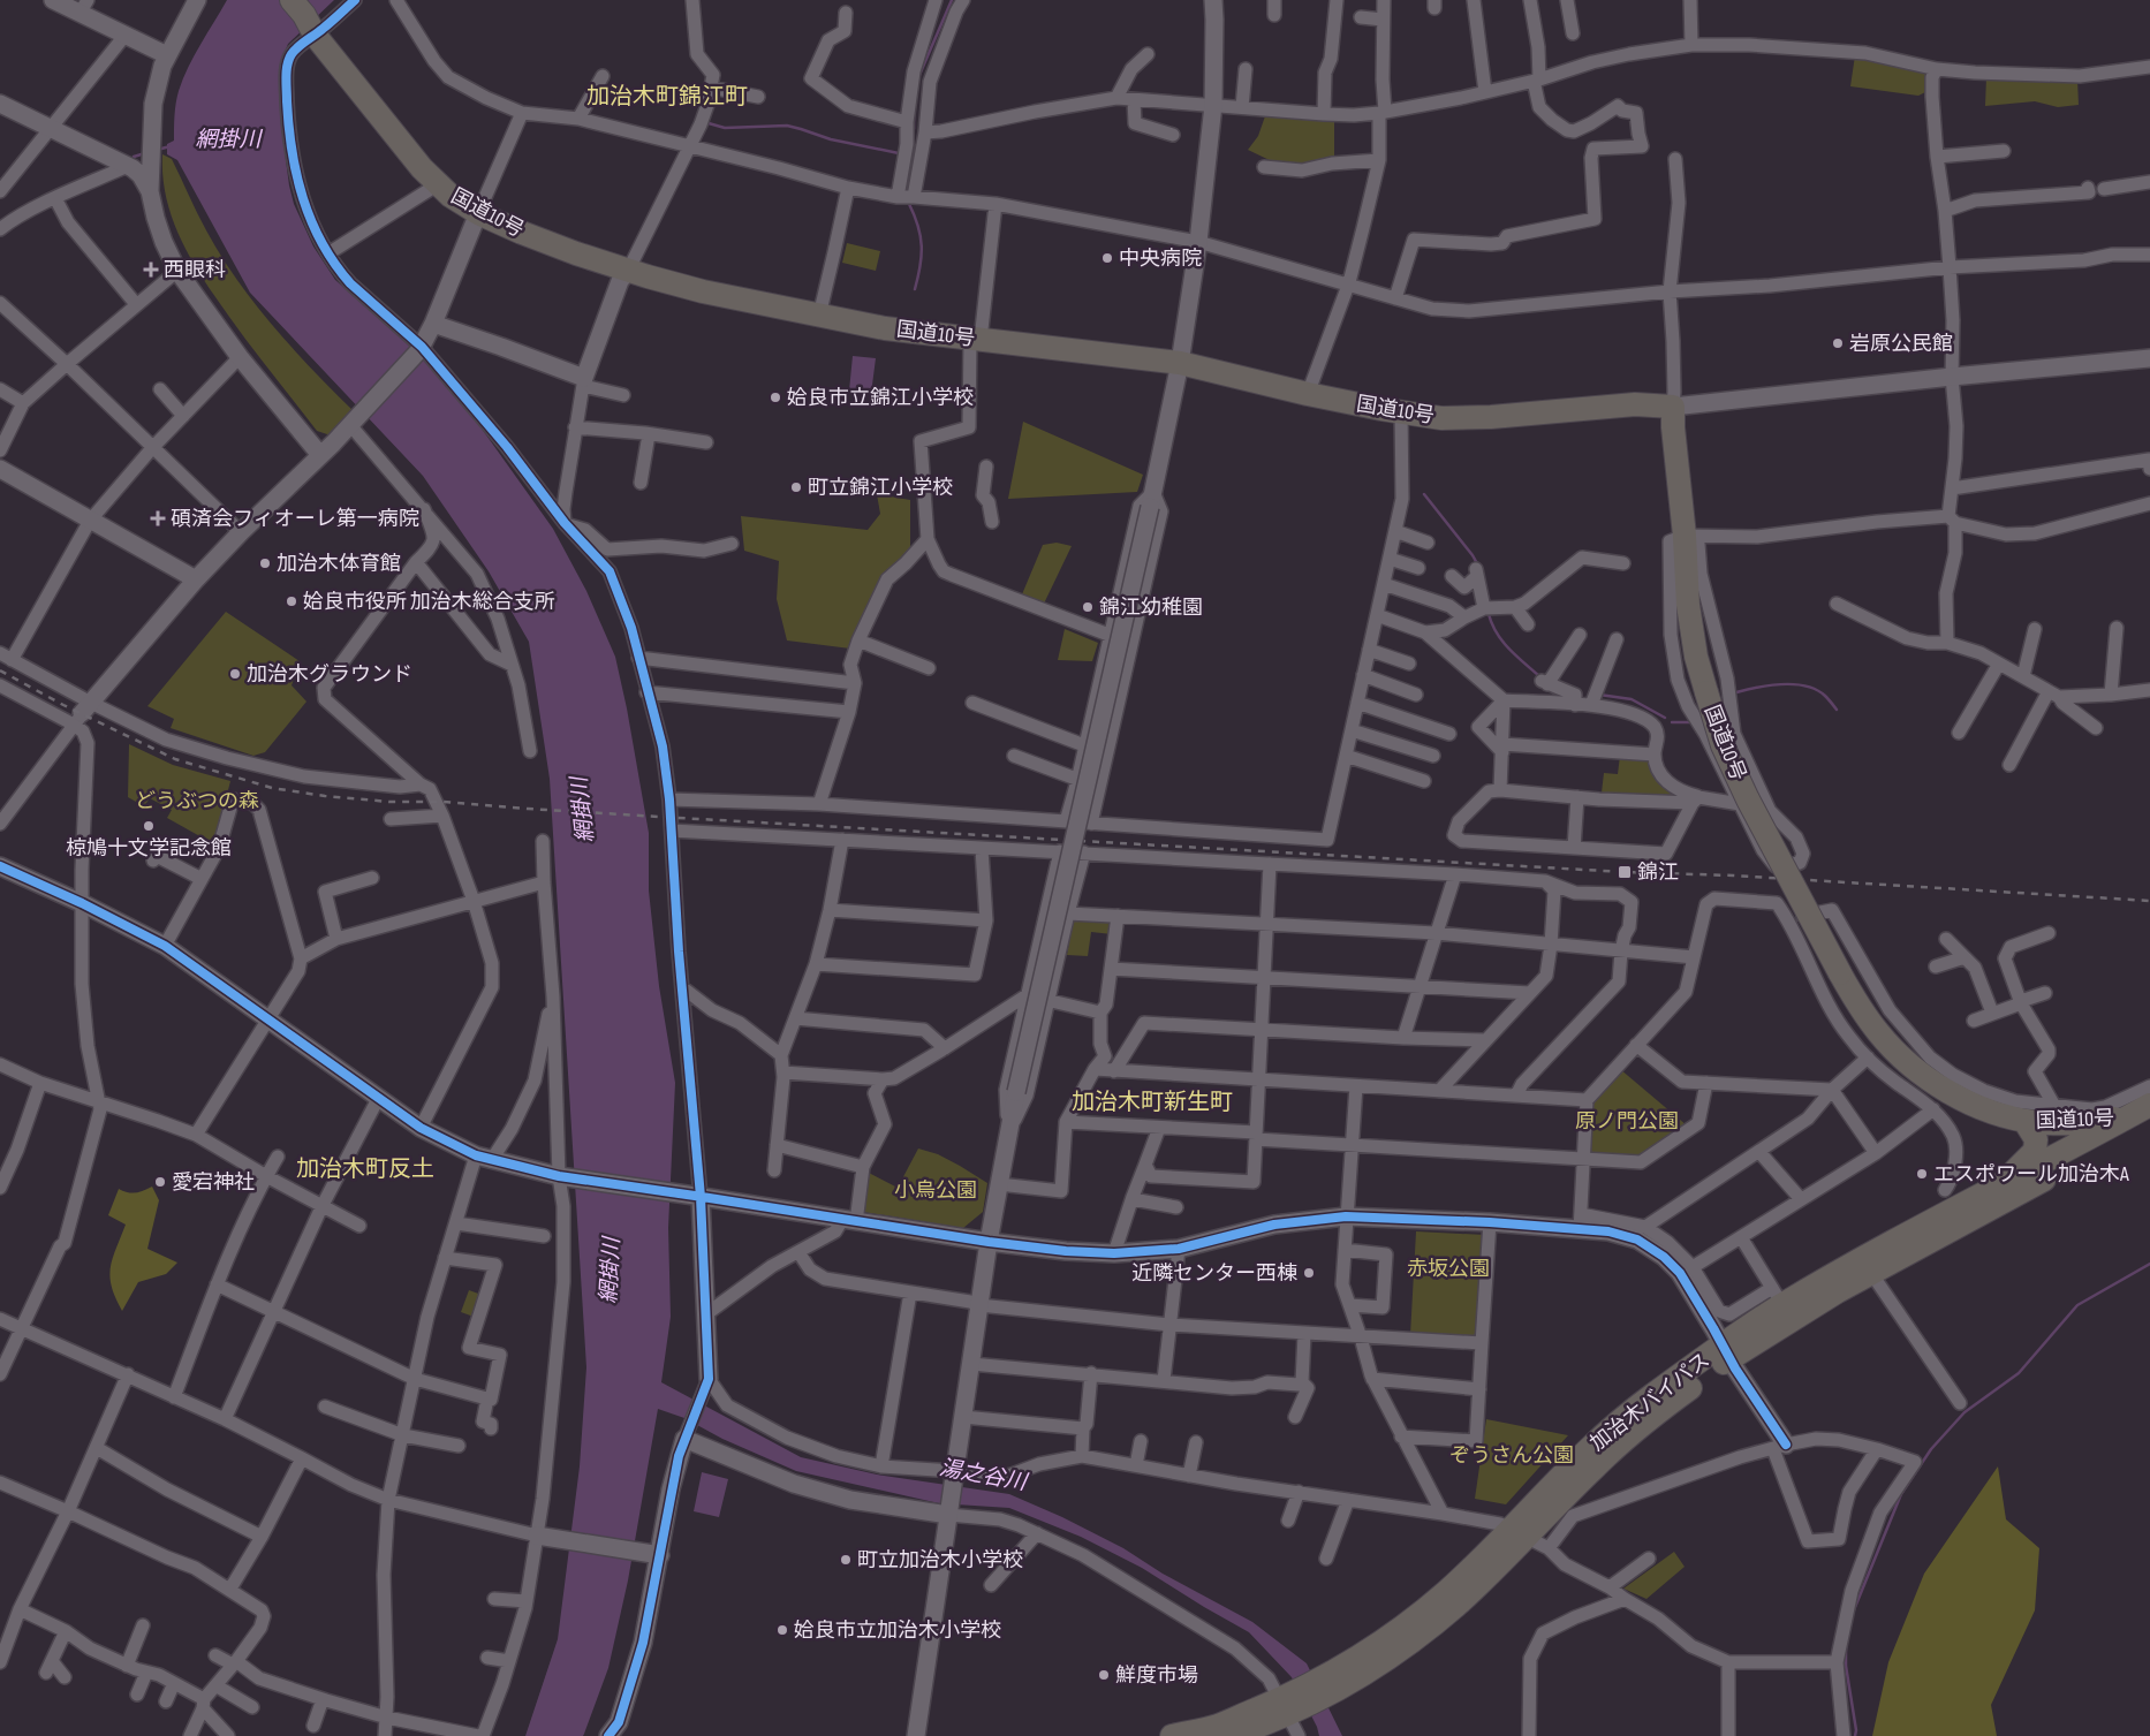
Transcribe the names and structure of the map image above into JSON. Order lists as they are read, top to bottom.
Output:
{
  "streets": {
    "highway": ["国道10号", "加治木バイパス"]
  },
  "crossings": [
    ["国道10号", "加治木バイパス"]
  ],
  "districts": ["加治木町錦江町", "加治木町新生町", "加治木町反土"],
  "water": ["網掛川", "湯之谷川"],
  "parks": [
    "どうぶつの森",
    "原ノ門公園",
    "小烏公園",
    "赤坂公園",
    "ぞうさん公園"
  ],
  "places": {
    "other": [
      "中央病院",
      "岩原公民館",
      "姶良市立錦江小学校",
      "町立錦江小学校",
      "加治木体育館",
      "姶良市役所 加治木総合支所",
      "錦江幼稚園",
      "加治木グラウンド",
      "椋鳩十文学記念館",
      "エスポワール加治木A",
      "愛宕神社",
      "近隣センター西棟",
      "町立加治木小学校",
      "姶良市立加治木小学校",
      "鮮度市場"
    ],
    "health": ["西眼科", "碩済会フィオーレ第一病院"],
    "transit": ["錦江"]
  }
}
